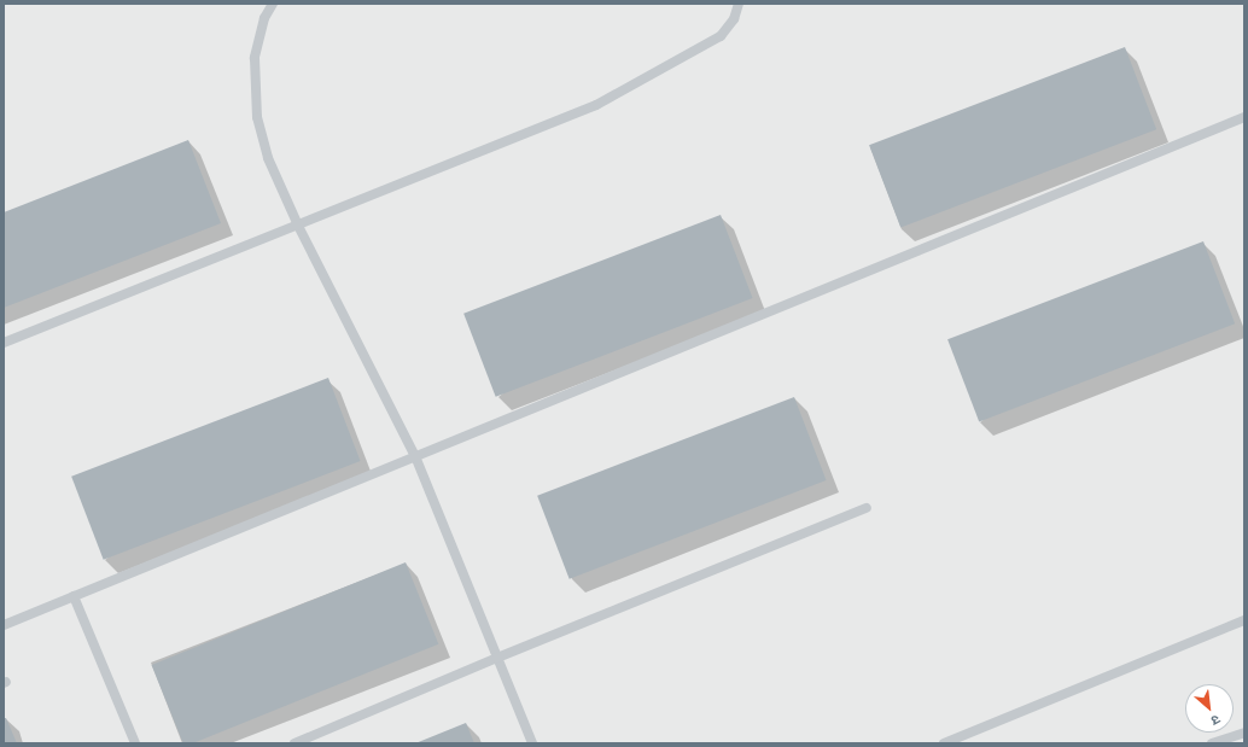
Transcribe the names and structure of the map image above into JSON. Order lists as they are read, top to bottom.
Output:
{
  "north": "bottom right"
}
